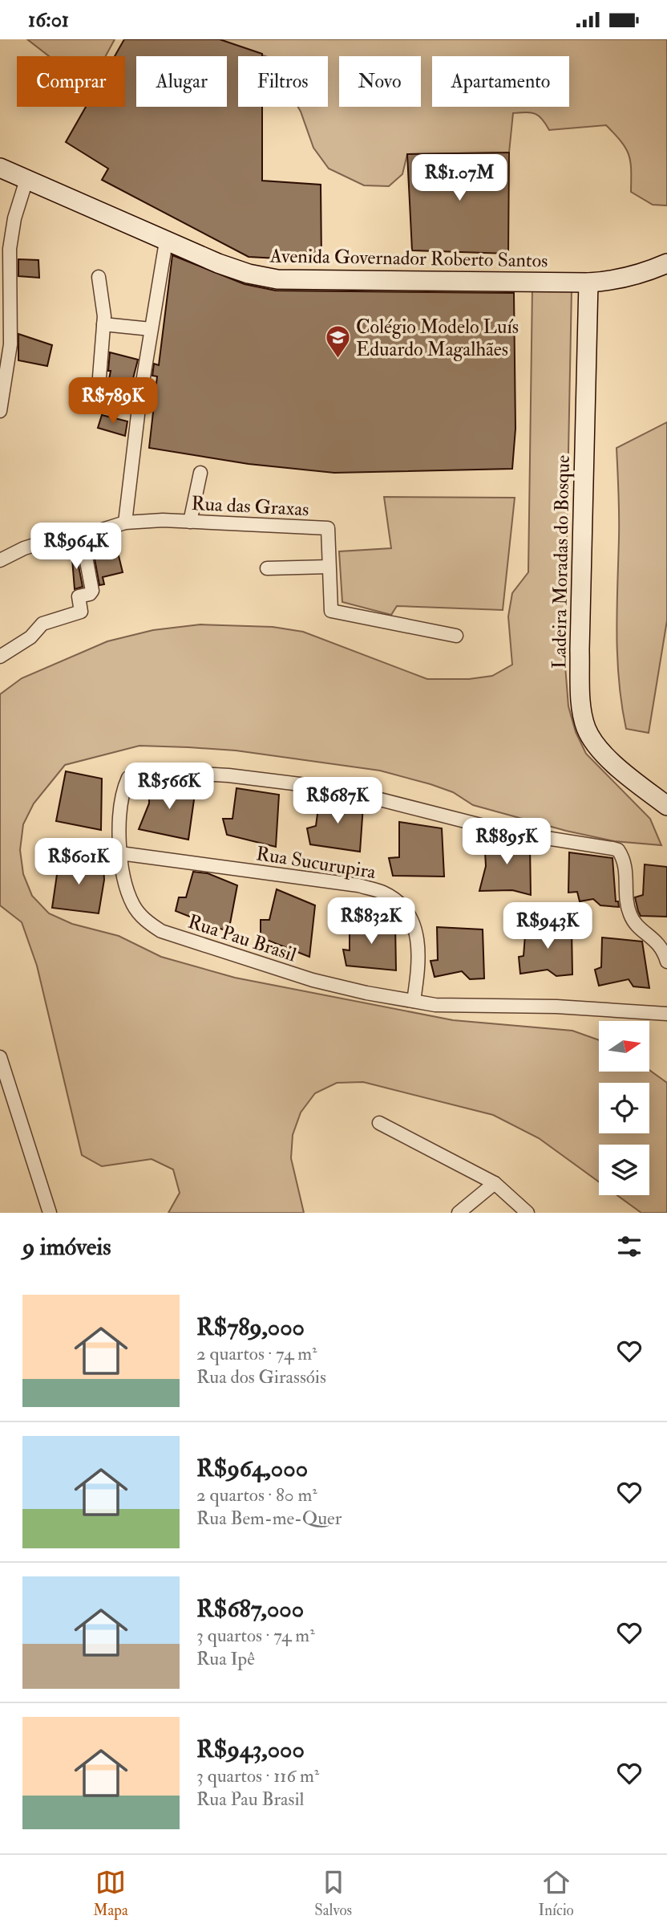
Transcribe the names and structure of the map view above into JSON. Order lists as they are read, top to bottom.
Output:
{
  "streets": {
    "main road": ["Avenida Governador Roberto Santos", "Ladeira Moradas do Bosque"],
    "street": ["Rua das Graxas", "Rua Sucurupira", "Rua Pau Brasil"]
  },
  "crossings": [
    ["Avenida Governador Roberto Santos", "Ladeira Moradas do Bosque"],
    ["Rua Sucurupira", "Rua Pau Brasil"]
  ],
  "places": {
    "school or university": ["Colégio Modelo Luís Eduardo Magalhães"]
  },
  "north": "right",
  "page": {
    "status": "16:01",
    "chip": [
      "Comprar",
      "Alugar",
      "Filtros",
      "Novo",
      "Apartamento"
    ],
    "price": [
      "R$1.07M",
      "R$789K",
      "R$964K",
      "R$566K",
      "R$687K",
      "R$895K",
      "R$601K",
      "R$832K",
      "R$943K"
    ],
    "heading": "9 imóveis",
    "list": [
      {
        "name": "R$789,000",
        "note": "2 quartos · 74 m² · Rua dos Girassóis"
      },
      {
        "name": "R$964,000",
        "note": "2 quartos · 80 m² · Rua Bem-me-Quer"
      },
      {
        "name": "R$687,000",
        "note": "3 quartos · 74 m² · Rua Ipê"
      },
      {
        "name": "R$943,000",
        "note": "3 quartos · 116 m² · Rua Pau Brasil"
      }
    ],
    "tabs": ["Mapa", "Salvos", "Início"]
  }
}
